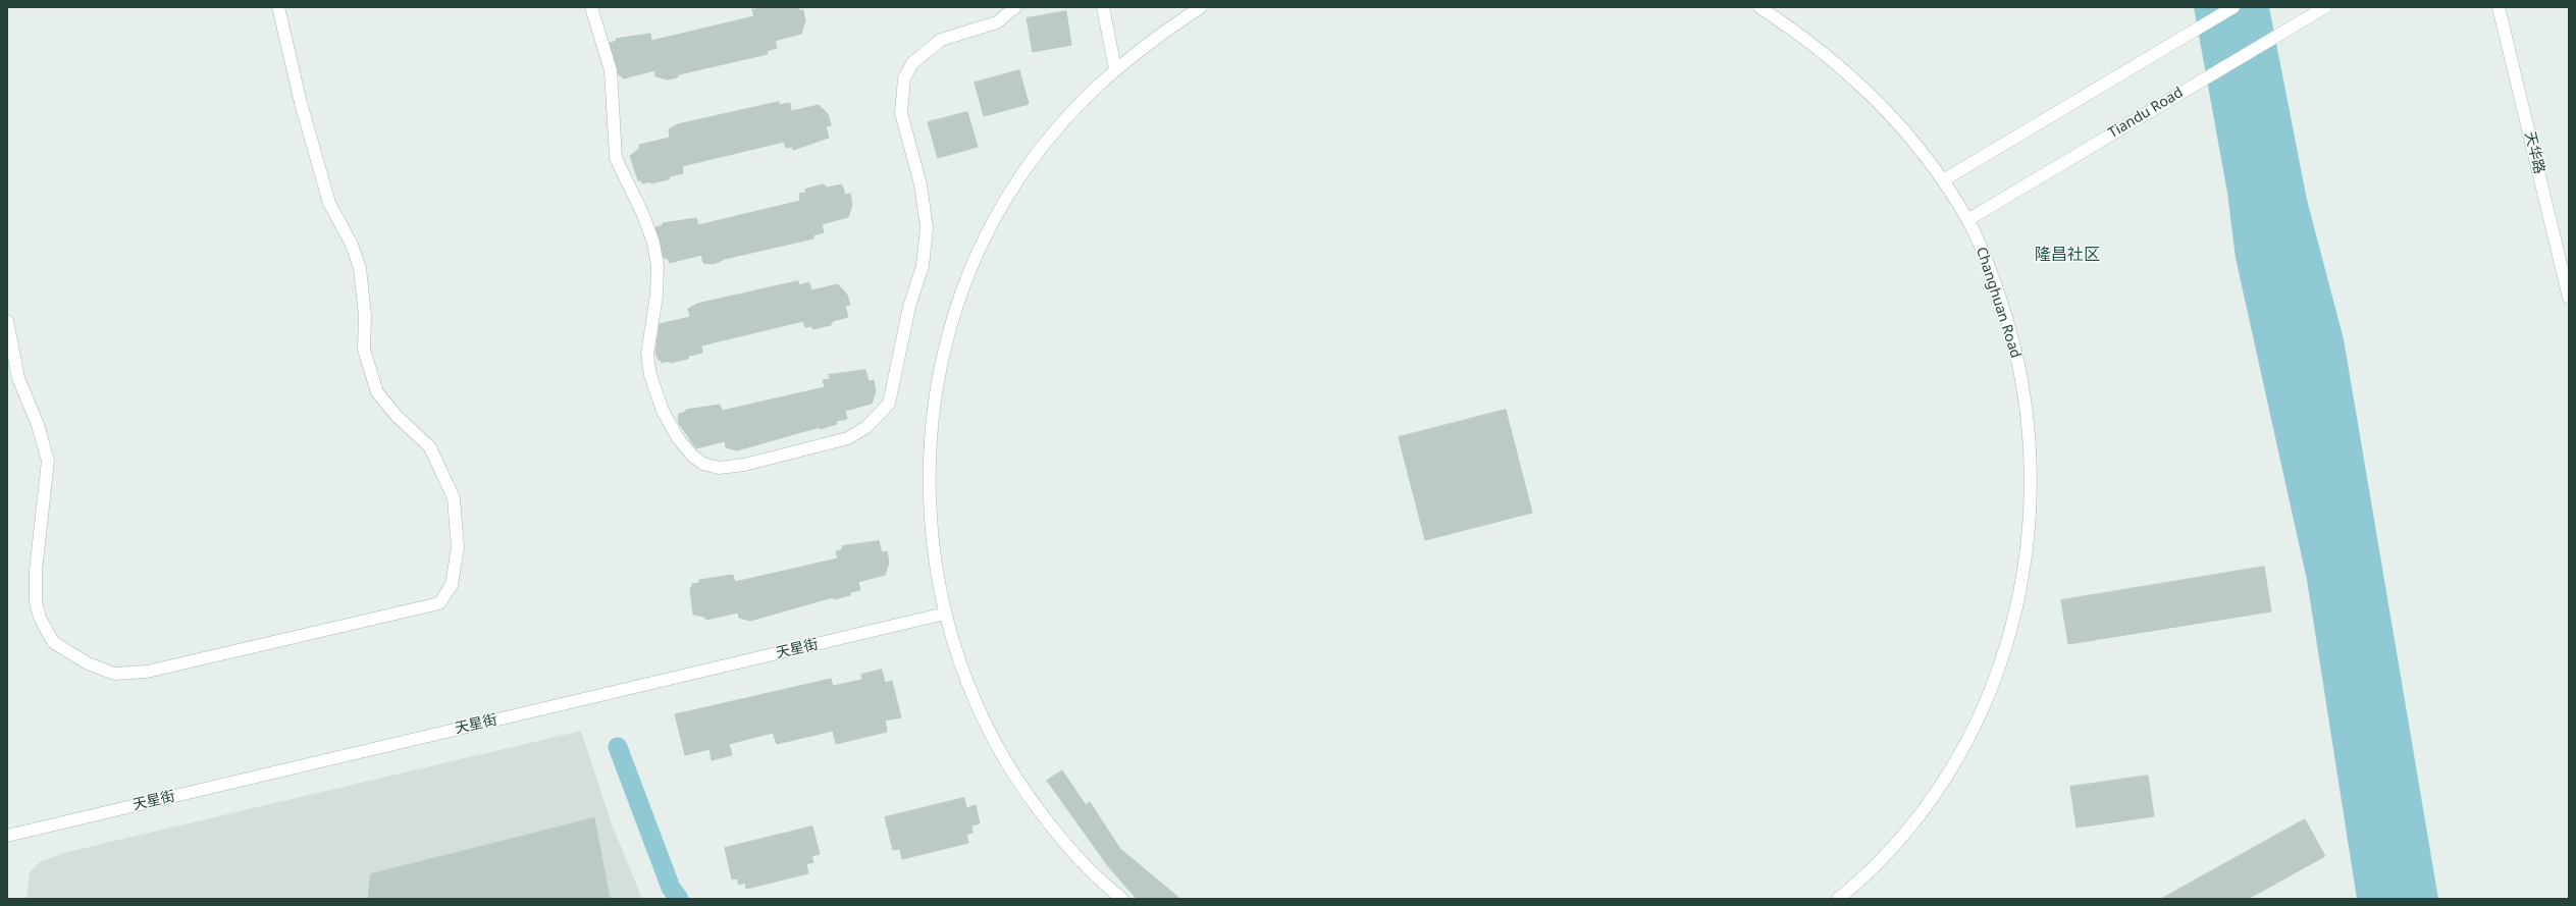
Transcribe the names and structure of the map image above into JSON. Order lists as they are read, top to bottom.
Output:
{
  "streets": {
    "street": [
      "Tiandu Road",
      "天华路",
      "Changhuan Road",
      "天星街"
    ]
  },
  "crossings": [
    ["Tiandu Road", "Changhuan Road"]
  ],
  "districts": ["隆昌社区"]
}
